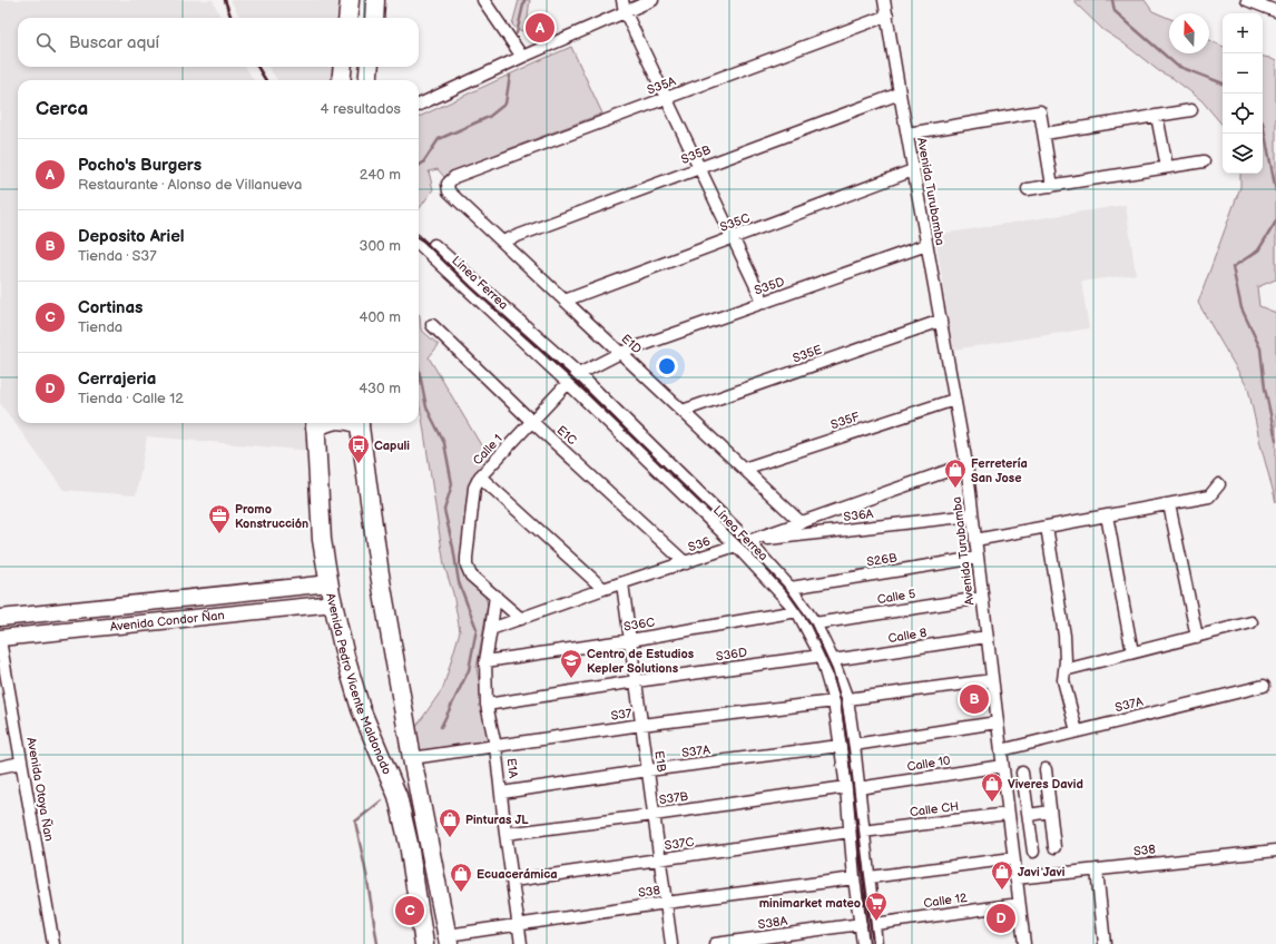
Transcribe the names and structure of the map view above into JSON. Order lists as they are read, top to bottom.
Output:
{
  "streets": {
    "main road": ["Avenida Condor Ñan", "Avenida Pedro Vicente Maldonado"],
    "street": [
      "S35A",
      "S35B",
      "Avenida Turubamba",
      "S35C",
      "Línea Ferrea",
      "S35D",
      "E1D",
      "S35E",
      "S35F",
      "E1C",
      "Calle 1",
      "S36A",
      "S36",
      "S26B",
      "Calle 5",
      "S36C",
      "Calle 8",
      "S36D",
      "S37A",
      "S37",
      "E1B",
      "Calle 10",
      "E1A",
      "Avenida Otoya Ñan",
      "S37B",
      "Calle CH",
      "S37C",
      "S38",
      "Calle 12",
      "S38A"
    ]
  },
  "crossings": [
    ["S35A", "Avenida Turubamba"],
    ["S35A", "E1D"],
    ["S35B", "Avenida Turubamba"],
    ["S35B", "E1D"],
    ["Avenida Turubamba", "S35C"],
    ["Avenida Turubamba", "S35D"],
    ["Avenida Turubamba", "S35E"],
    ["Avenida Turubamba", "S35F"],
    ["Avenida Turubamba", "S36A"],
    ["Avenida Turubamba", "S36"],
    ["Avenida Turubamba", "S26B"],
    ["Avenida Turubamba", "Calle 5"],
    ["Avenida Turubamba", "Calle 8"],
    ["Avenida Turubamba", "S37A"],
    ["Avenida Turubamba", "Calle 10"],
    ["Avenida Turubamba", "Calle CH"],
    ["Avenida Turubamba", "S38"],
    ["Avenida Turubamba", "Calle 12"],
    ["S35C", "E1D"],
    ["Línea Ferrea", "Calle 1"],
    ["Línea Ferrea", "S36A"],
    ["Línea Ferrea", "S36"],
    ["Línea Ferrea", "S26B"],
    ["Línea Ferrea", "Calle 5"],
    ["Línea Ferrea", "S36C"],
    ["Línea Ferrea", "Calle 8"],
    ["Línea Ferrea", "S36D"],
    ["Línea Ferrea", "S37A"],
    ["Línea Ferrea", "S37"],
    ["Línea Ferrea", "Calle 10"],
    ["Línea Ferrea", "S37B"],
    ["Línea Ferrea", "Calle CH"],
    ["Línea Ferrea", "S37C"],
    ["Línea Ferrea", "S38"],
    ["Línea Ferrea", "Calle 12"],
    ["Línea Ferrea", "S38A"],
    ["S35D", "E1D"],
    ["S35D", "Calle 1"],
    ["E1D", "S35E"],
    ["E1D", "S35F"],
    ["E1D", "Calle 1"],
    ["E1D", "S36"],
    ["E1C", "Calle 1"],
    ["E1C", "S36"],
    ["Calle 1", "S36"],
    ["Calle 1", "E1A"],
    ["S36A", "S36"],
    ["S36", "E1B"],
    ["S36", "E1A"],
    ["Avenida Condor Ñan", "Avenida Pedro Vicente Maldonado"],
    ["Avenida Condor Ñan", "Avenida Otoya Ñan"],
    ["S36C", "E1B"],
    ["S36C", "E1A"],
    ["S36D", "E1B"],
    ["S36D", "E1A"],
    ["S37A", "E1B"],
    ["S37A", "E1A"],
    ["S37", "E1B"],
    ["S37", "E1A"],
    ["E1B", "S37B"],
    ["E1B", "S37C"],
    ["E1B", "S38"],
    ["E1A", "S37B"],
    ["E1A", "S37C"],
    ["E1A", "S38"]
  ],
  "places": {
    "bus stop": ["Capuli"],
    "shop": [
      "Ferretería San Jose",
      "Viveres David",
      "Pinturas JL",
      "Javi Javi",
      "Ecuacerámica"
    ],
    "office": ["Promo Konstrucción"],
    "school or university": ["Centro de Estudios Kepler Solutions"],
    "supermarket": ["minimarket mateo"]
  },
  "north": "top",
  "page": {
    "pins": [
      "A",
      "B",
      "C",
      "D"
    ],
    "map_buttons": ["+", "−"],
    "search": "Buscar aquí",
    "heading": ["Cerca", "4 resultados"],
    "list": [
      {
        "mark": "A",
        "name": "Pocho's Burgers",
        "note": "Restaurante · Alonso de Villanueva",
        "value": "240 m"
      },
      {
        "mark": "B",
        "name": "Deposito Ariel",
        "note": "Tienda · S37",
        "value": "300 m"
      },
      {
        "mark": "C",
        "name": "Cortinas",
        "note": "Tienda",
        "value": "400 m"
      },
      {
        "mark": "D",
        "name": "Cerrajeria",
        "note": "Tienda · Calle 12",
        "value": "430 m"
      }
    ]
  }
}
